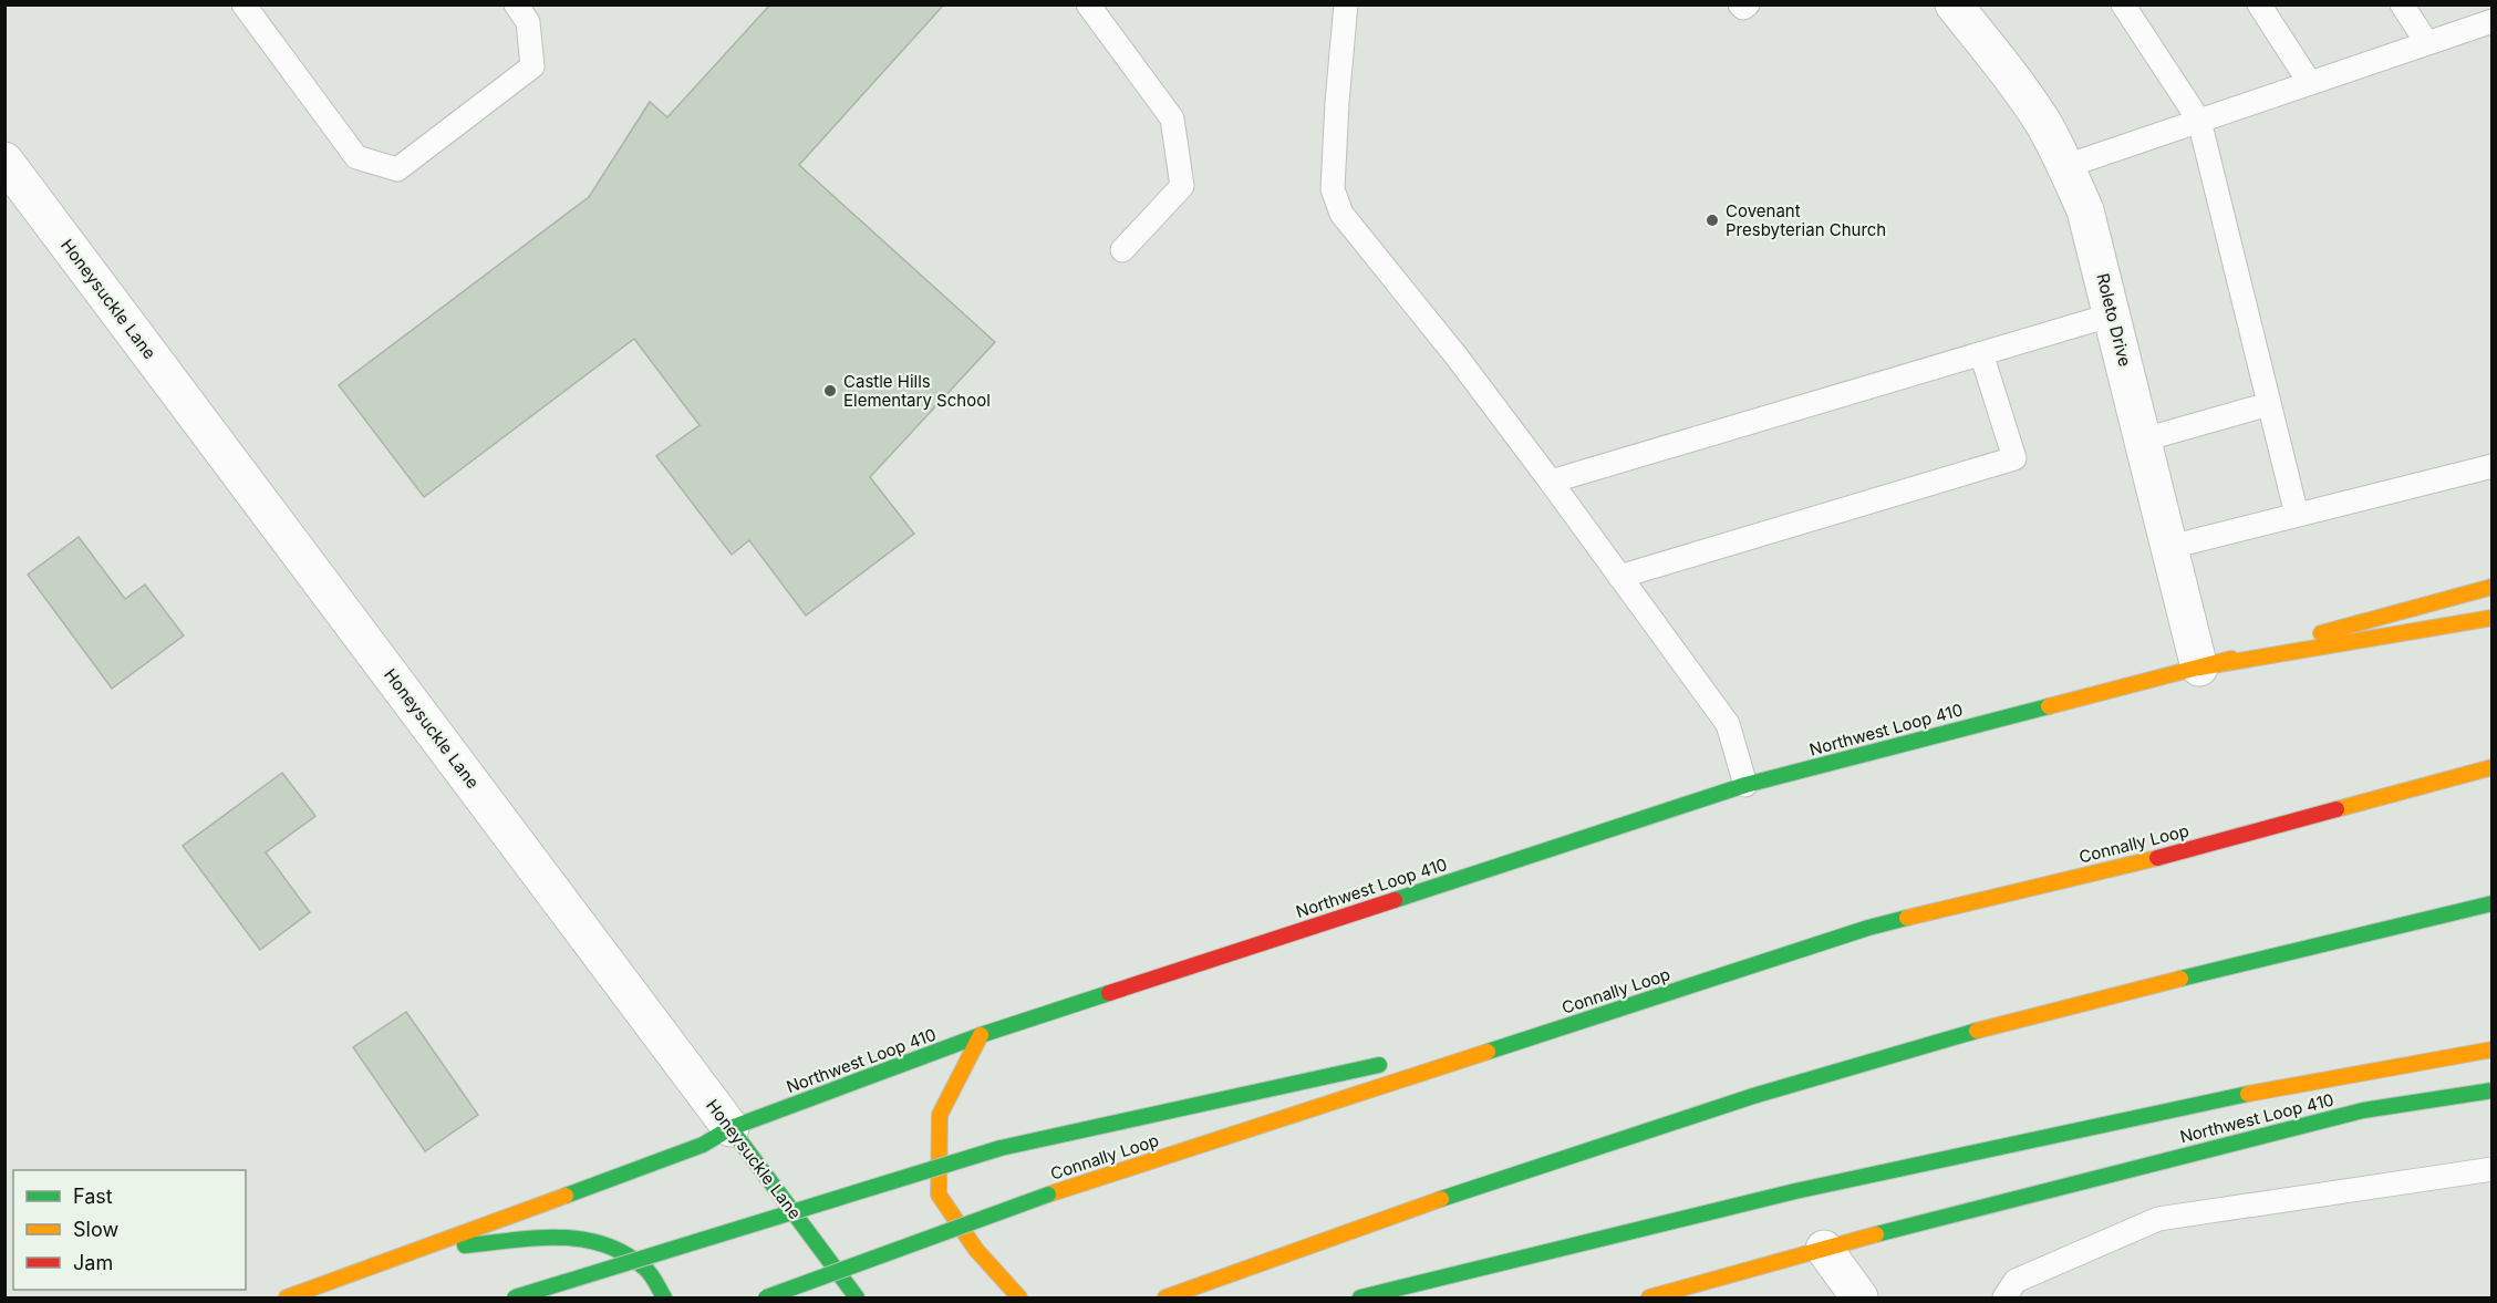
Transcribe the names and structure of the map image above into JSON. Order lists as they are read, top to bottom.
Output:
{
  "streets": {
    "main road": ["Honeysuckle Lane", "Northwest Loop 410", "Connally Loop"],
    "street": ["Roleto Drive"]
  },
  "crossings": [
    ["Honeysuckle Lane", "Northwest Loop 410"],
    ["Roleto Drive", "Northwest Loop 410"]
  ],
  "places": ["Covenant Presbyterian Church", "Castle Hills Elementary School"],
  "legend": ["Fast", "Slow", "Jam"]
}
